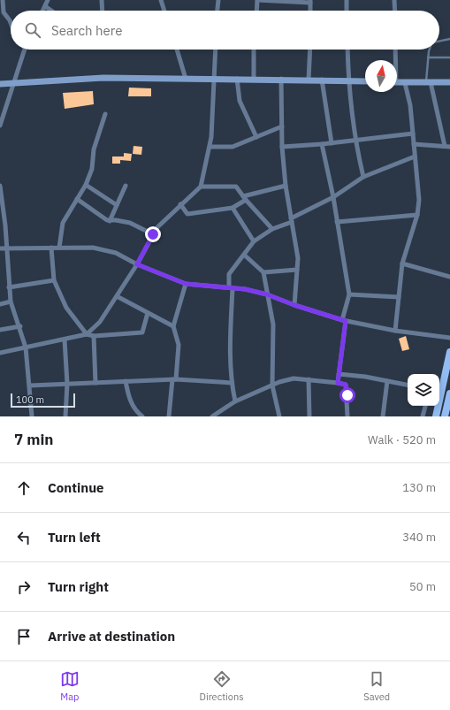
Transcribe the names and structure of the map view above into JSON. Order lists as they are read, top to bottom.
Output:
{
  "scale_bar": "100 m",
  "north": "top",
  "page": {
    "search": "Search here",
    "scale": "100 m",
    "heading": ["7 min", "Walk · 520 m"],
    "list": [
      ["Continue", "130 m"],
      ["Turn left", "340 m"],
      ["Turn right", "50 m"],
      "Arrive at destination"
    ],
    "nav": ["Map", "Directions", "Saved"]
  }
}
